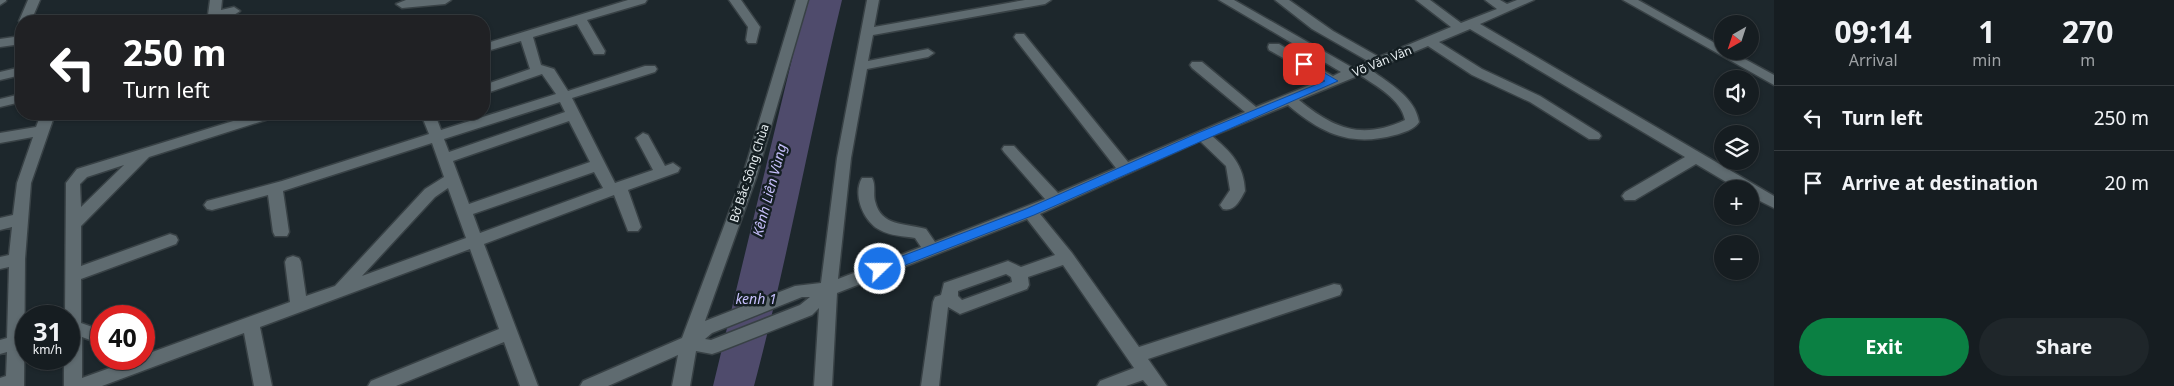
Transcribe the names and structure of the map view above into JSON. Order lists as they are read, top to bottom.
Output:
{
  "streets": {
    "street": ["Võ Văn Vân", "Bờ Bắc Sông Chùa"]
  },
  "crossings": [
    ["Võ Văn Vân", "Bờ Bắc Sông Chùa"]
  ],
  "water": ["Kênh Liên Vùng", "kenh 1"],
  "north": "bottom left",
  "page": {
    "eta": [
      "09:14",
      "Arrival",
      "1",
      "min",
      "270",
      "m"
    ],
    "map_buttons": ["+", "−"],
    "turn": ["250 m", "Turn left"],
    "list": [
      {
        "name": "Turn left",
        "value": "250 m"
      },
      {
        "name": "Arrive at destination",
        "value": "20 m"
      }
    ],
    "speed": "31 km/h",
    "limit": "40",
    "buttons": ["Exit", "Share"]
  }
}
